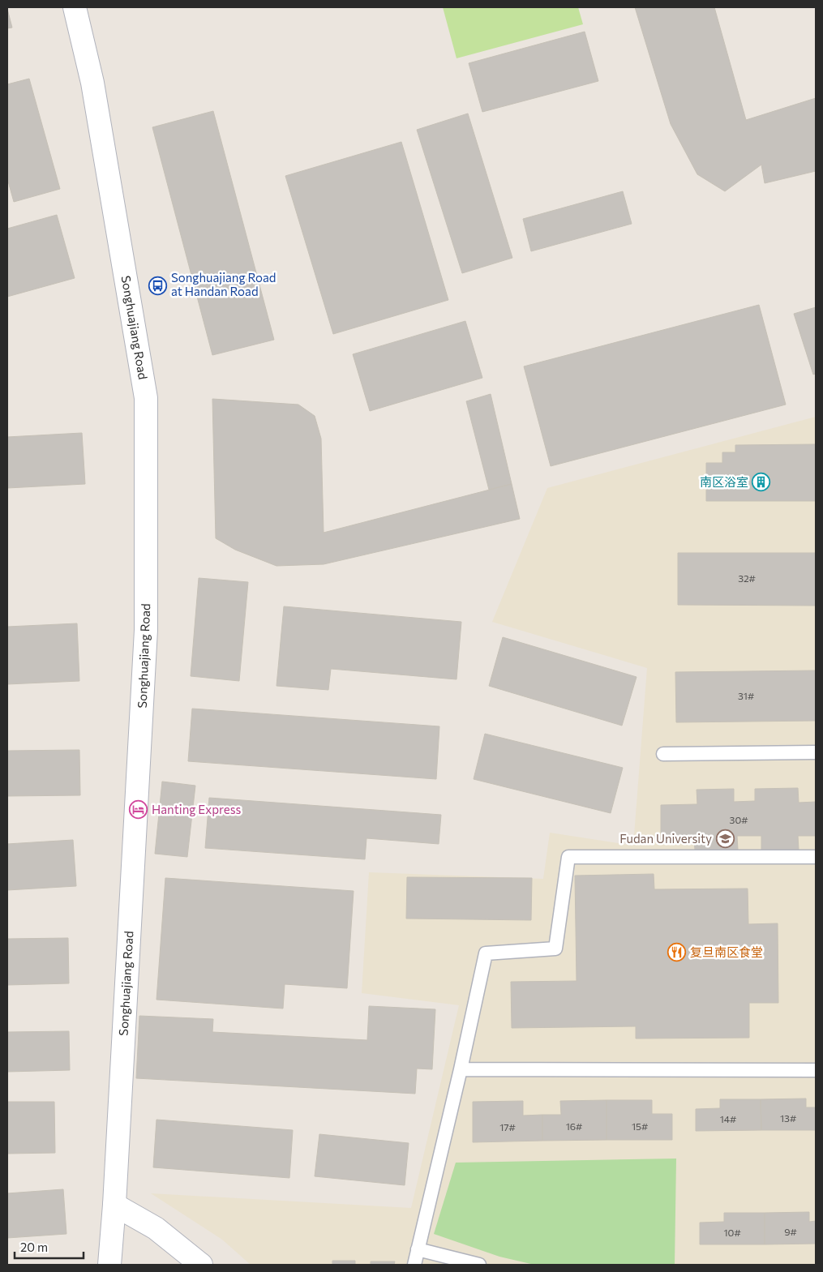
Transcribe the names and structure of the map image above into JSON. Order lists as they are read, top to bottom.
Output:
{
  "streets": {
    "street": ["Songhuajiang Road"]
  },
  "places": {
    "bus stop": ["Songhuajiang Road at Handan Road"],
    "building": ["南区浴室"],
    "hotel": ["Hanting Express"],
    "school or university": ["Fudan University"],
    "restaurant": ["复旦南区食堂"]
  },
  "house_numbers": [
    "32#",
    "31#",
    "30#",
    "13#",
    "14#",
    "16#",
    "15#",
    "17#",
    "9#",
    "10#"
  ],
  "scale_bar": "20 m"
}
